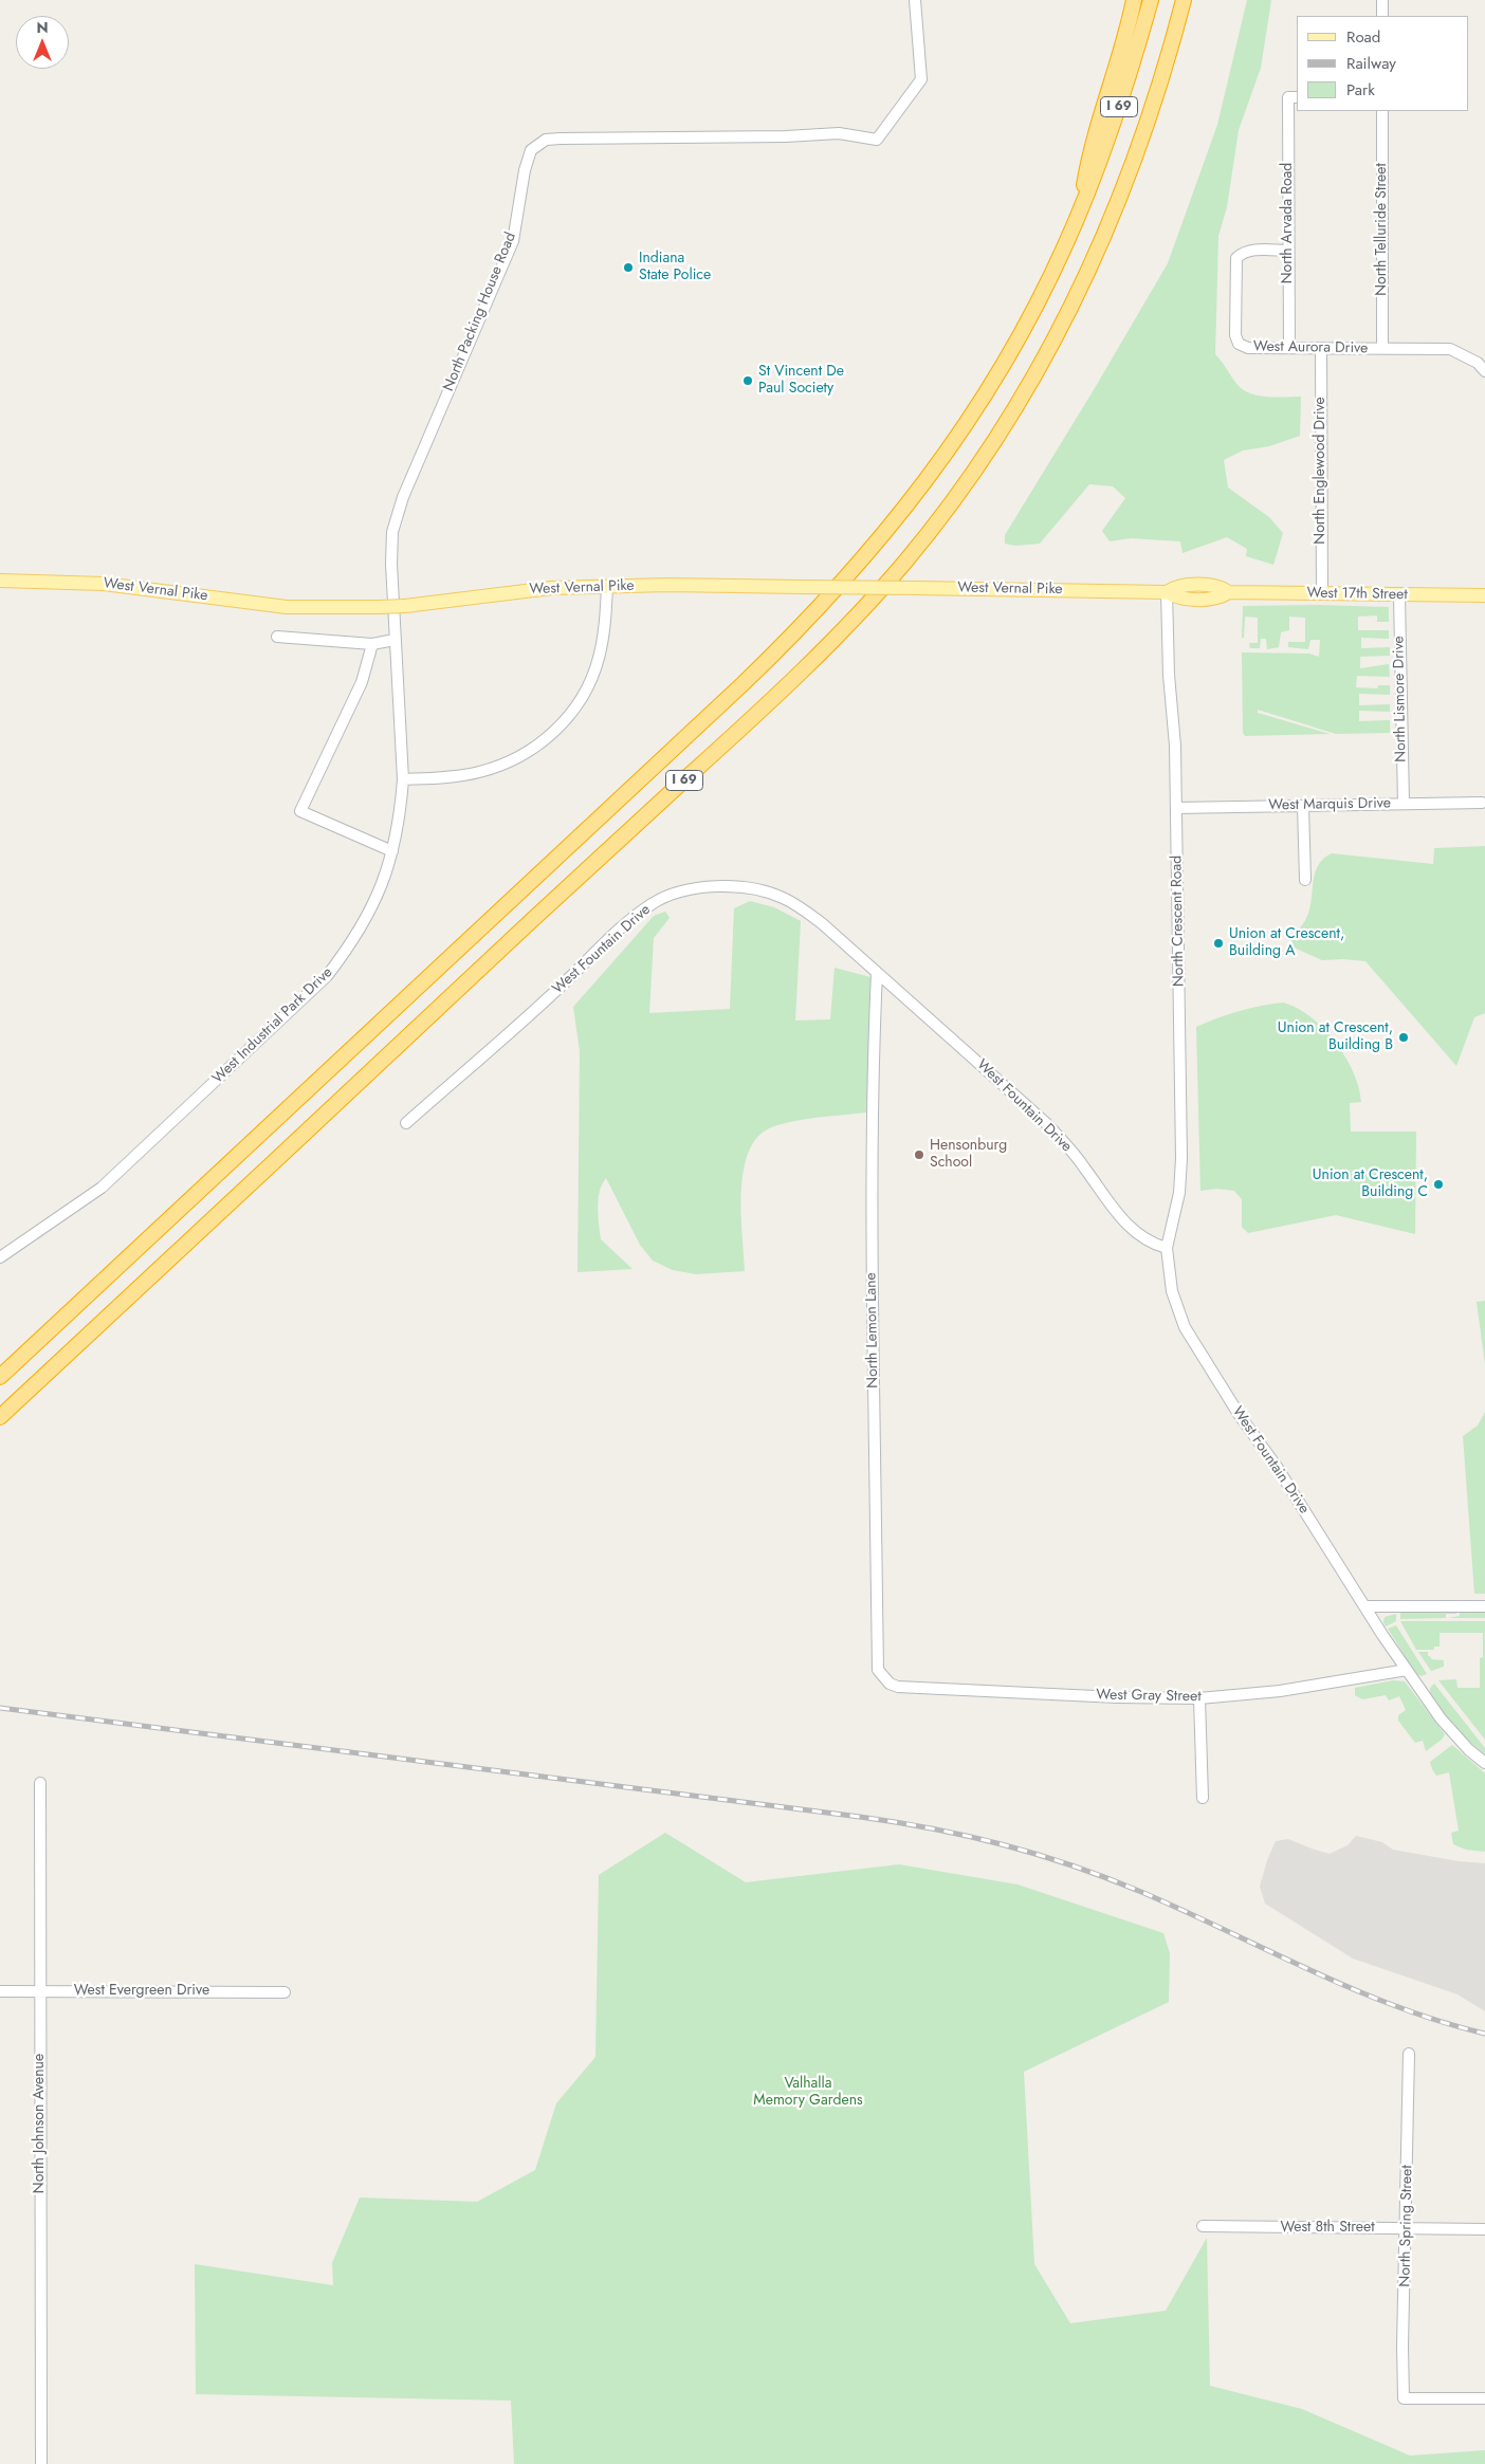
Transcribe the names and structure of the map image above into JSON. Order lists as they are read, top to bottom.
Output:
{
  "streets": {
    "highway": ["I 69"],
    "main road": ["West Vernal Pike", "West 17th Street"],
    "street": [
      "North Arvada Road",
      "North Telluride Street",
      "North Packing House Road",
      "West Aurora Drive",
      "North Englewood Drive",
      "North Lismore Drive",
      "West Marquis Drive",
      "North Crescent Road",
      "West Fountain Drive",
      "West Industrial Park Drive",
      "North Lemon Lane",
      "West Gray Street",
      "West Evergreen Drive",
      "North Johnson Avenue",
      "North Spring Street",
      "West 8th Street"
    ]
  },
  "crossings": [
    ["North Arvada Road", "West Aurora Drive"],
    ["North Telluride Street", "West Aurora Drive"],
    ["North Packing House Road", "West Industrial Park Drive"],
    ["West Aurora Drive", "North Englewood Drive"],
    ["North Englewood Drive", "West 17th Street"],
    ["West Vernal Pike", "West 17th Street"],
    ["West Vernal Pike", "North Crescent Road"],
    ["West 17th Street", "North Lismore Drive"],
    ["West 17th Street", "North Crescent Road"],
    ["North Lismore Drive", "West Marquis Drive"],
    ["West Marquis Drive", "North Crescent Road"],
    ["North Crescent Road", "West Fountain Drive"],
    ["West Fountain Drive", "North Lemon Lane"],
    ["West Fountain Drive", "West Gray Street"],
    ["North Lemon Lane", "West Gray Street"],
    ["West Evergreen Drive", "North Johnson Avenue"],
    ["North Spring Street", "West 8th Street"]
  ],
  "parks": ["Valhalla Memory Gardens"],
  "places": [
    "Indiana State Police",
    "St Vincent De Paul Society",
    "Union at Crescent, Building A",
    "Union at Crescent, Building B",
    "Hensonburg School",
    "Union at Crescent, Building C"
  ],
  "legend": ["Road", "Railway", "Park"],
  "north": "top"
}
